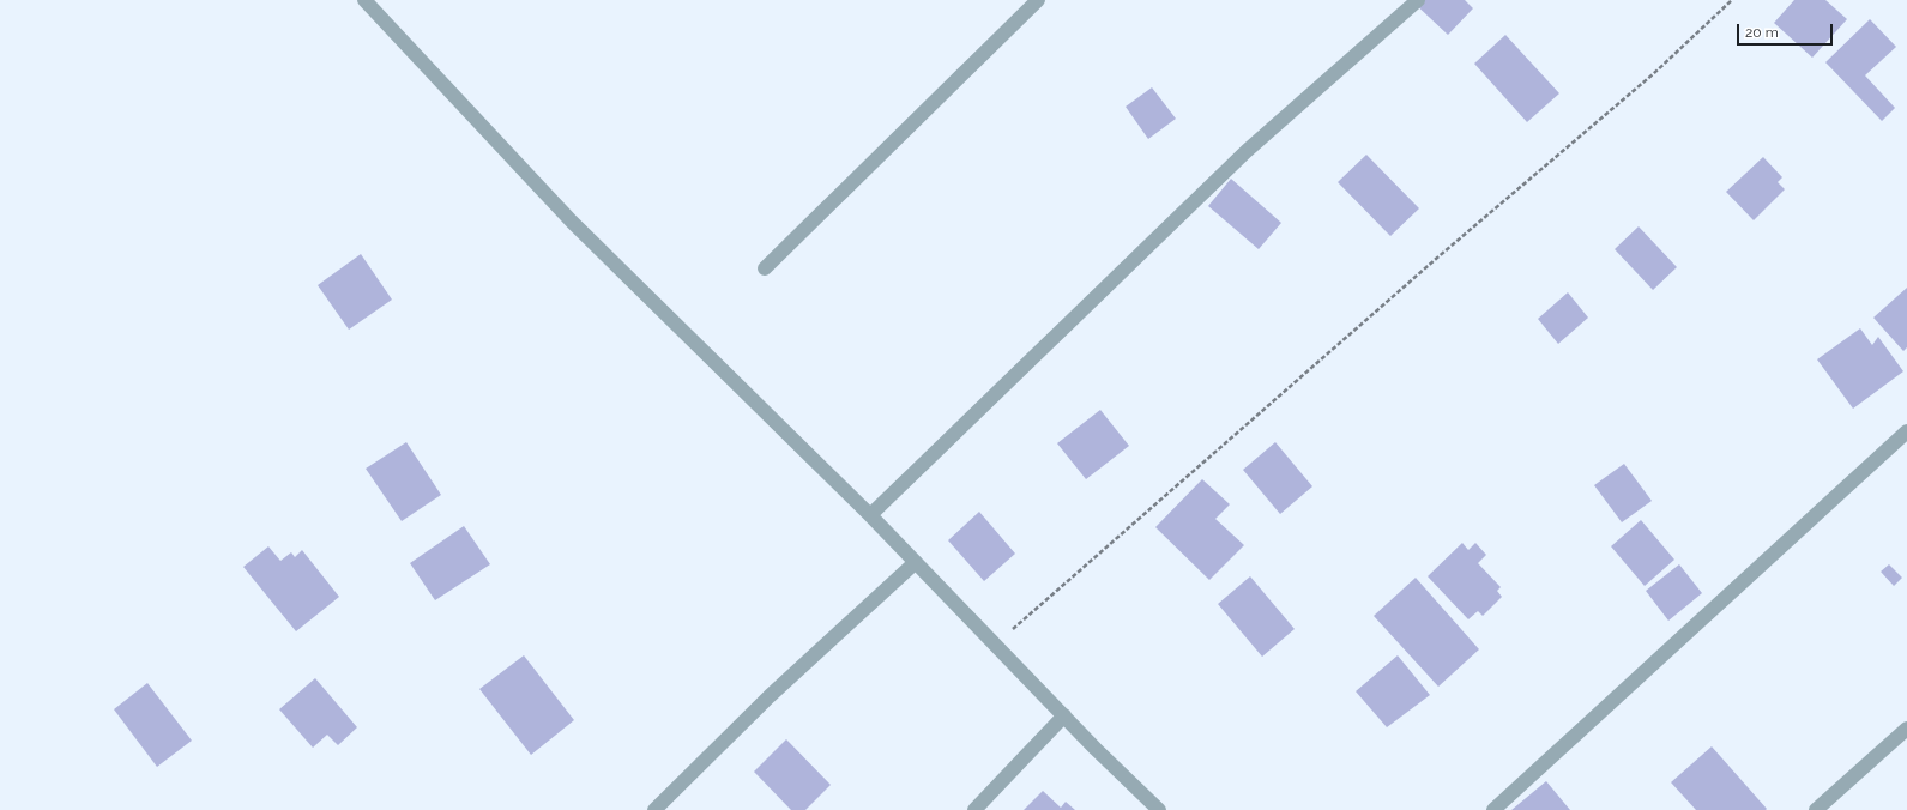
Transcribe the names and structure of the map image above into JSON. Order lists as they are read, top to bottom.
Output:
{
  "scale_bar": "20 m"
}
